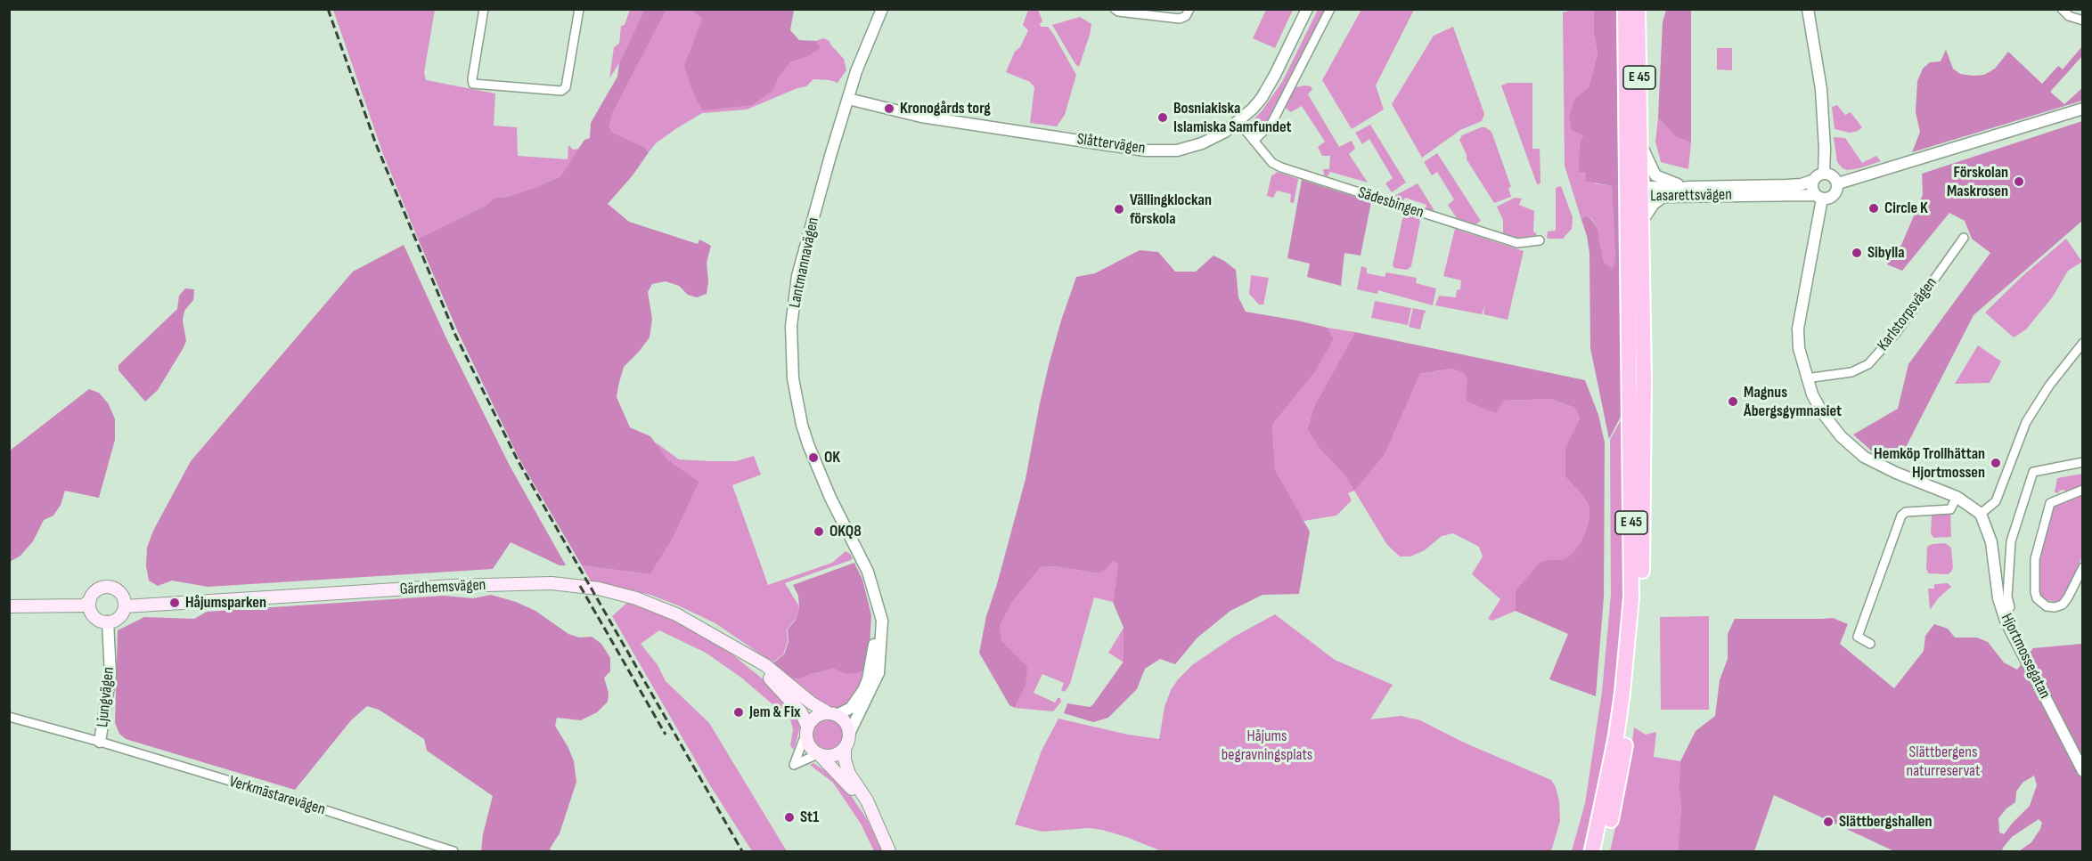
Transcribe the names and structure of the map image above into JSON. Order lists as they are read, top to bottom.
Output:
{
  "streets": {
    "highway": ["E 45"],
    "main road": ["Gärdhemsvägen"],
    "street": [
      "Slåttervägen",
      "Lasarettsvägen",
      "Sädesbingen",
      "Lantmannavägen",
      "Karlstorpsvägen",
      "Hjortmossegatan",
      "Ljungvägen",
      "Verkmästarevägen"
    ]
  },
  "crossings": [
    ["E 45", "Lasarettsvägen"],
    ["Slåttervägen", "Sädesbingen"],
    ["Slåttervägen", "Lantmannavägen"],
    ["Lantmannavägen", "Gärdhemsvägen"],
    ["Gärdhemsvägen", "Ljungvägen"],
    ["Ljungvägen", "Verkmästarevägen"]
  ],
  "parks": ["Håjums begravningsplats", "Slättbergens naturreservat"],
  "places": [
    "Kronogårds torg",
    "Bosniakiska Islamiska Samfundet",
    "Förskolan Maskrosen",
    "Circle K",
    "Vällingklockan förskola",
    "Sibylla",
    "Magnus Åbergsgymnasiet",
    "OK",
    "Hemköp Trollhättan Hjortmossen",
    "OKQ8",
    "Håjumsparken",
    "Jem & Fix",
    "St1",
    "Slättbergshallen"
  ]
}
